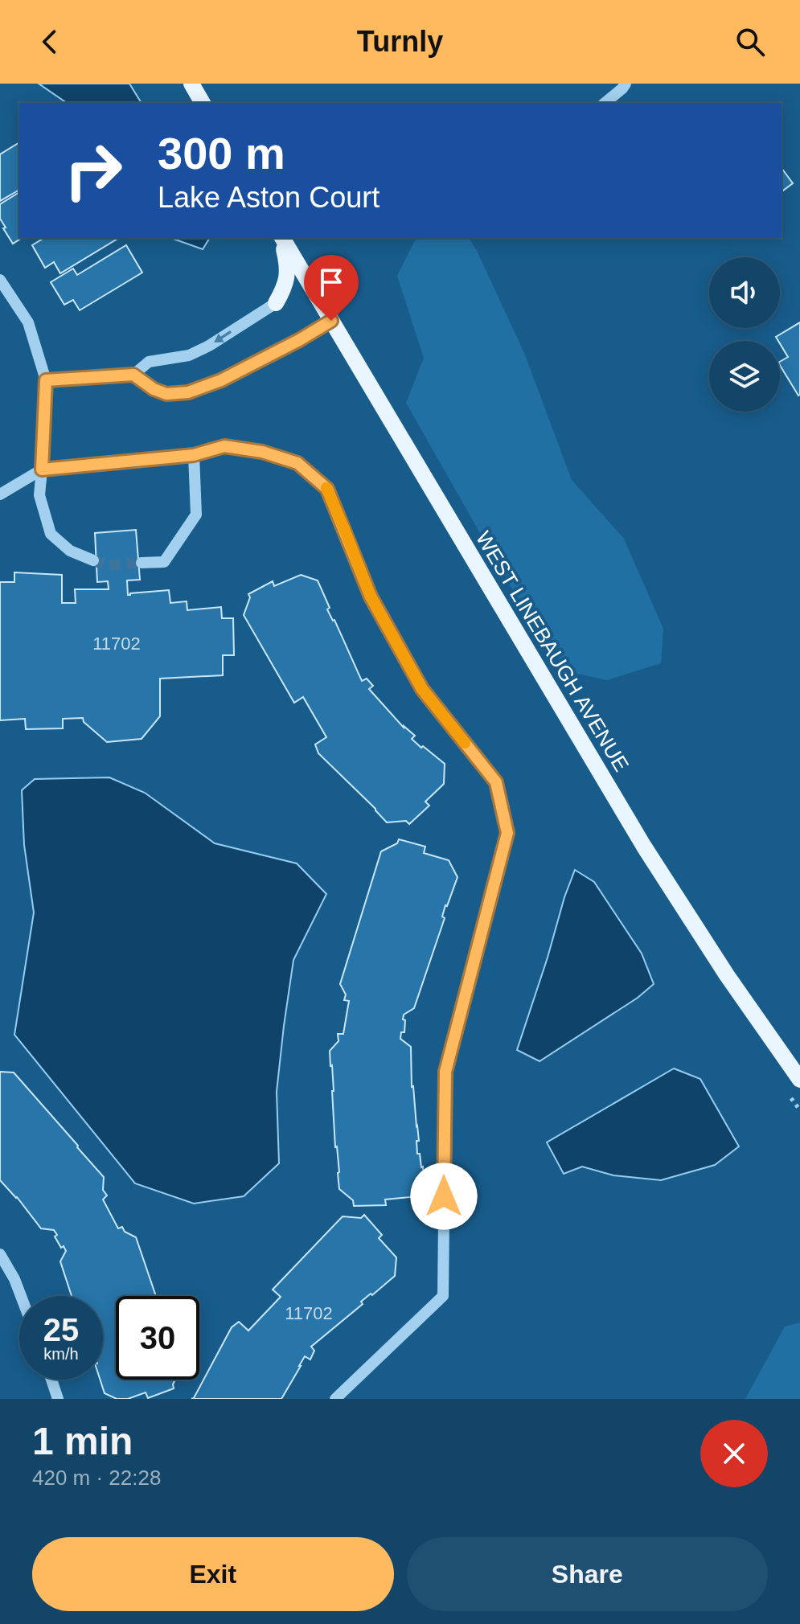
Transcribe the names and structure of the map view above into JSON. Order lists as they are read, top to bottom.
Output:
{
  "streets": {
    "main road": ["WEST LINEBAUGH AVENUE"]
  },
  "house_numbers": ["11702", "11702"],
  "page": {
    "header": "Turnly",
    "turn": ["300 m", "Lake Aston Court"],
    "speed": "25 km/h",
    "limit": "30",
    "heading": ["1 min", "420 m · 22:28"],
    "buttons": ["Exit", "Share"]
  }
}
